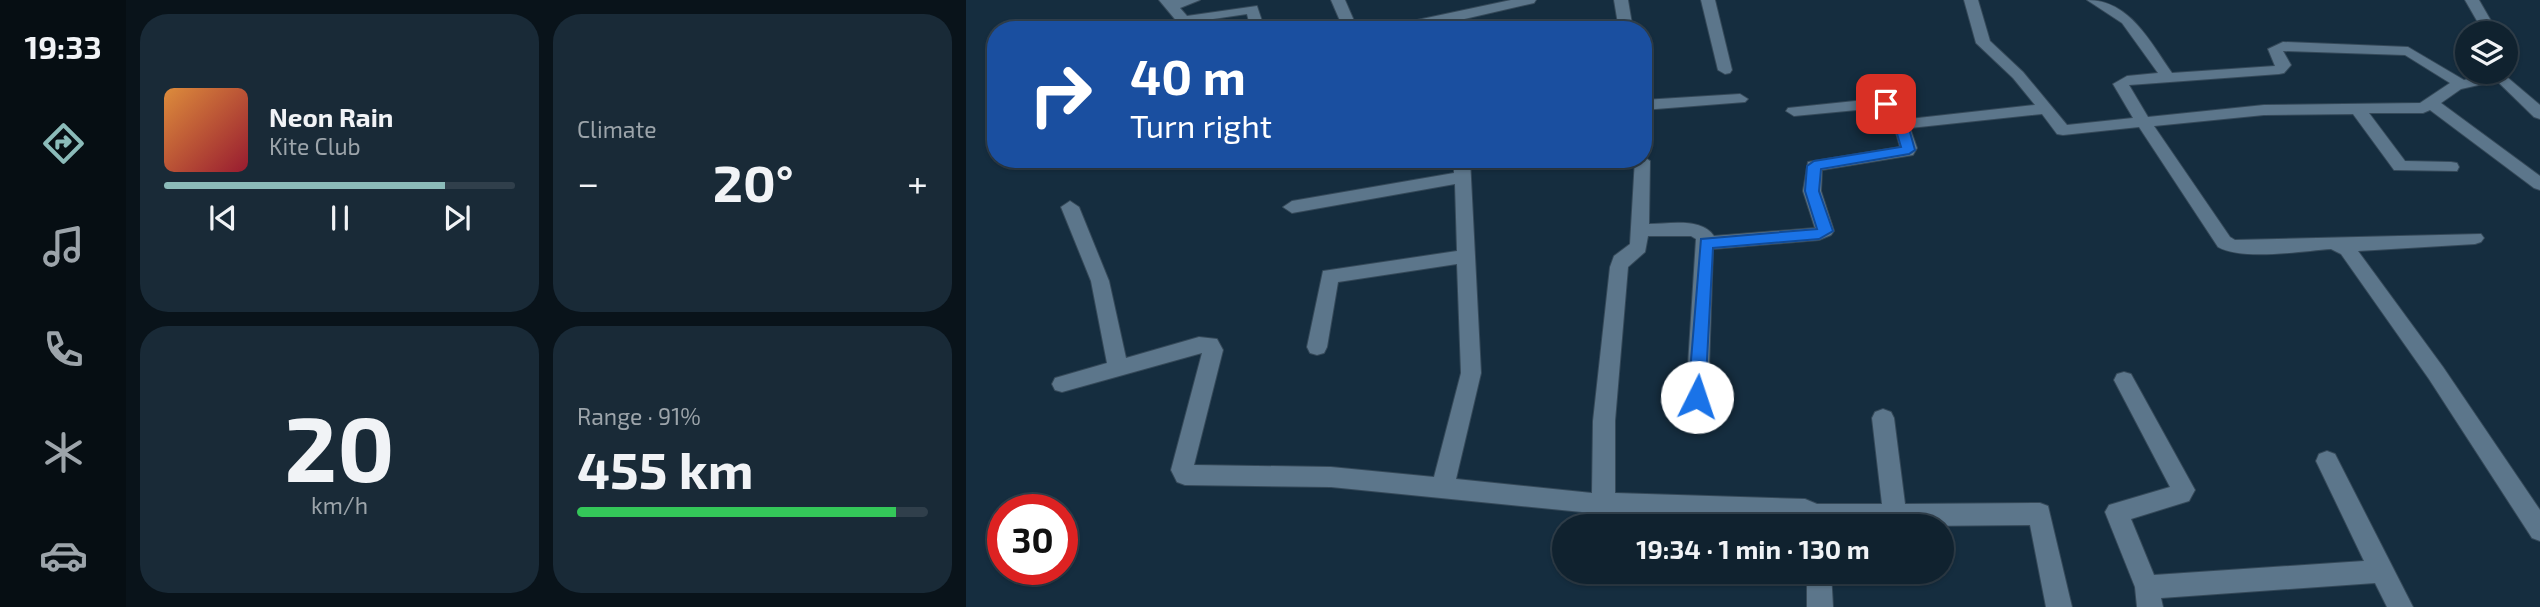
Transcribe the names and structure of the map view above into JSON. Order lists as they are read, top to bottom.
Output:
{
  "page": {
    "tabs": "19:33",
    "tile": [
      "Climate",
      ["20", "km/h"],
      ["Range · 91%", "455 km"]
    ],
    "turn": ["40 m", "Turn right"],
    "song": ["Neon Rain", "Kite Club"],
    "heat": ["−", "20°", "+"],
    "limit": "30",
    "trip": "19:34 · 1 min · 130 m"
  }
}
